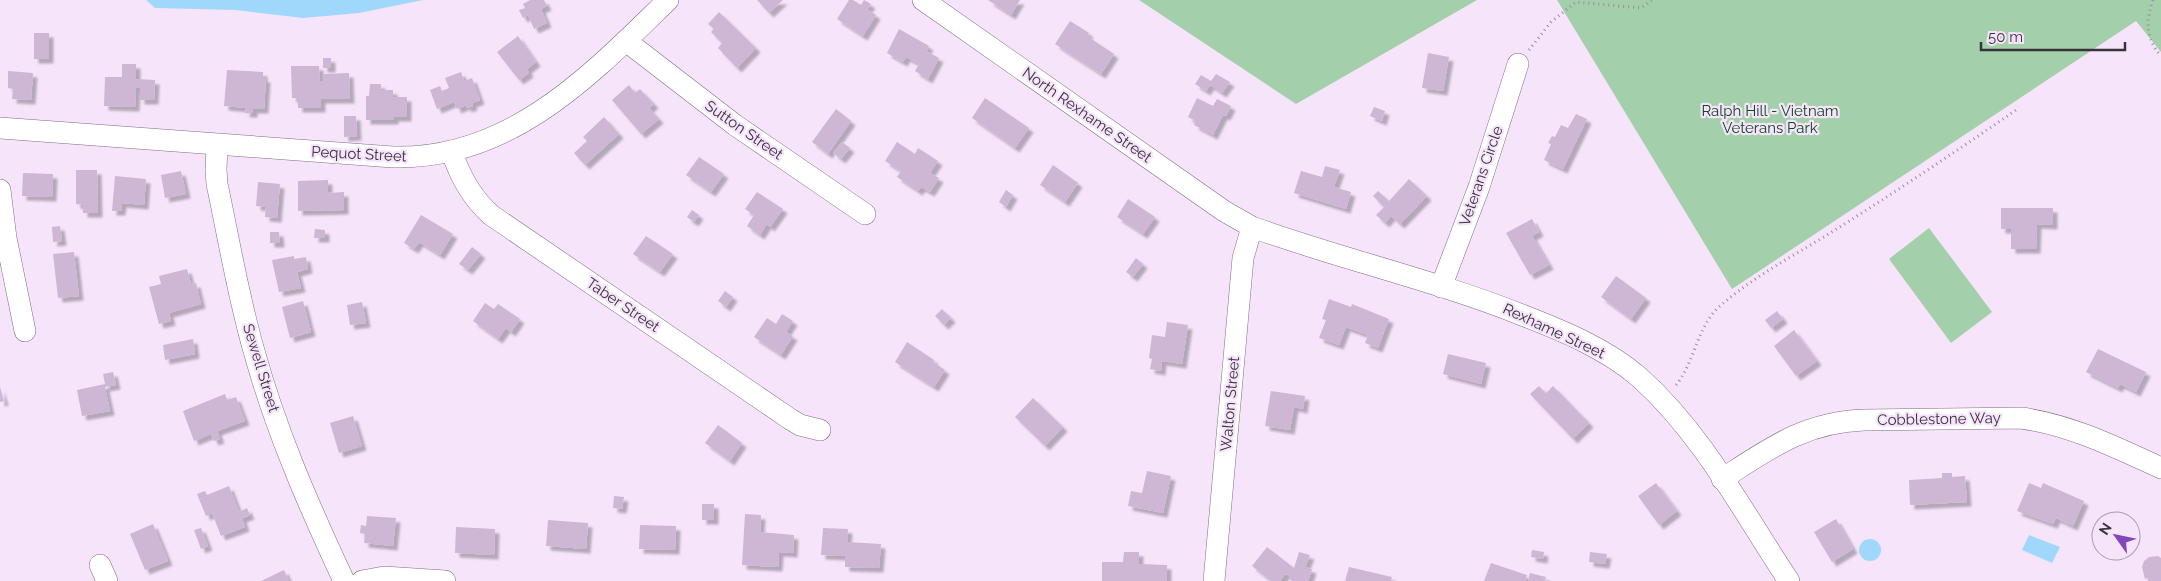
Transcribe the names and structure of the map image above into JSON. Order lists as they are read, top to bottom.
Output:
{
  "streets": {
    "street": [
      "North Rexhame Street",
      "Sutton Street",
      "Pequot Street",
      "Veterans Circle",
      "Taber Street",
      "Rexhame Street",
      "Sewell Street",
      "Walton Street",
      "Cobblestone Way"
    ]
  },
  "crossings": [
    ["North Rexhame Street", "Rexhame Street"],
    ["North Rexhame Street", "Walton Street"],
    ["Sutton Street", "Pequot Street"],
    ["Pequot Street", "Taber Street"],
    ["Pequot Street", "Sewell Street"],
    ["Veterans Circle", "Rexhame Street"],
    ["Rexhame Street", "Walton Street"],
    ["Rexhame Street", "Cobblestone Way"]
  ],
  "parks": ["Ralph Hill - Vietnam Veterans Park"],
  "scale_bar": "50 m",
  "north": "top left"
}
